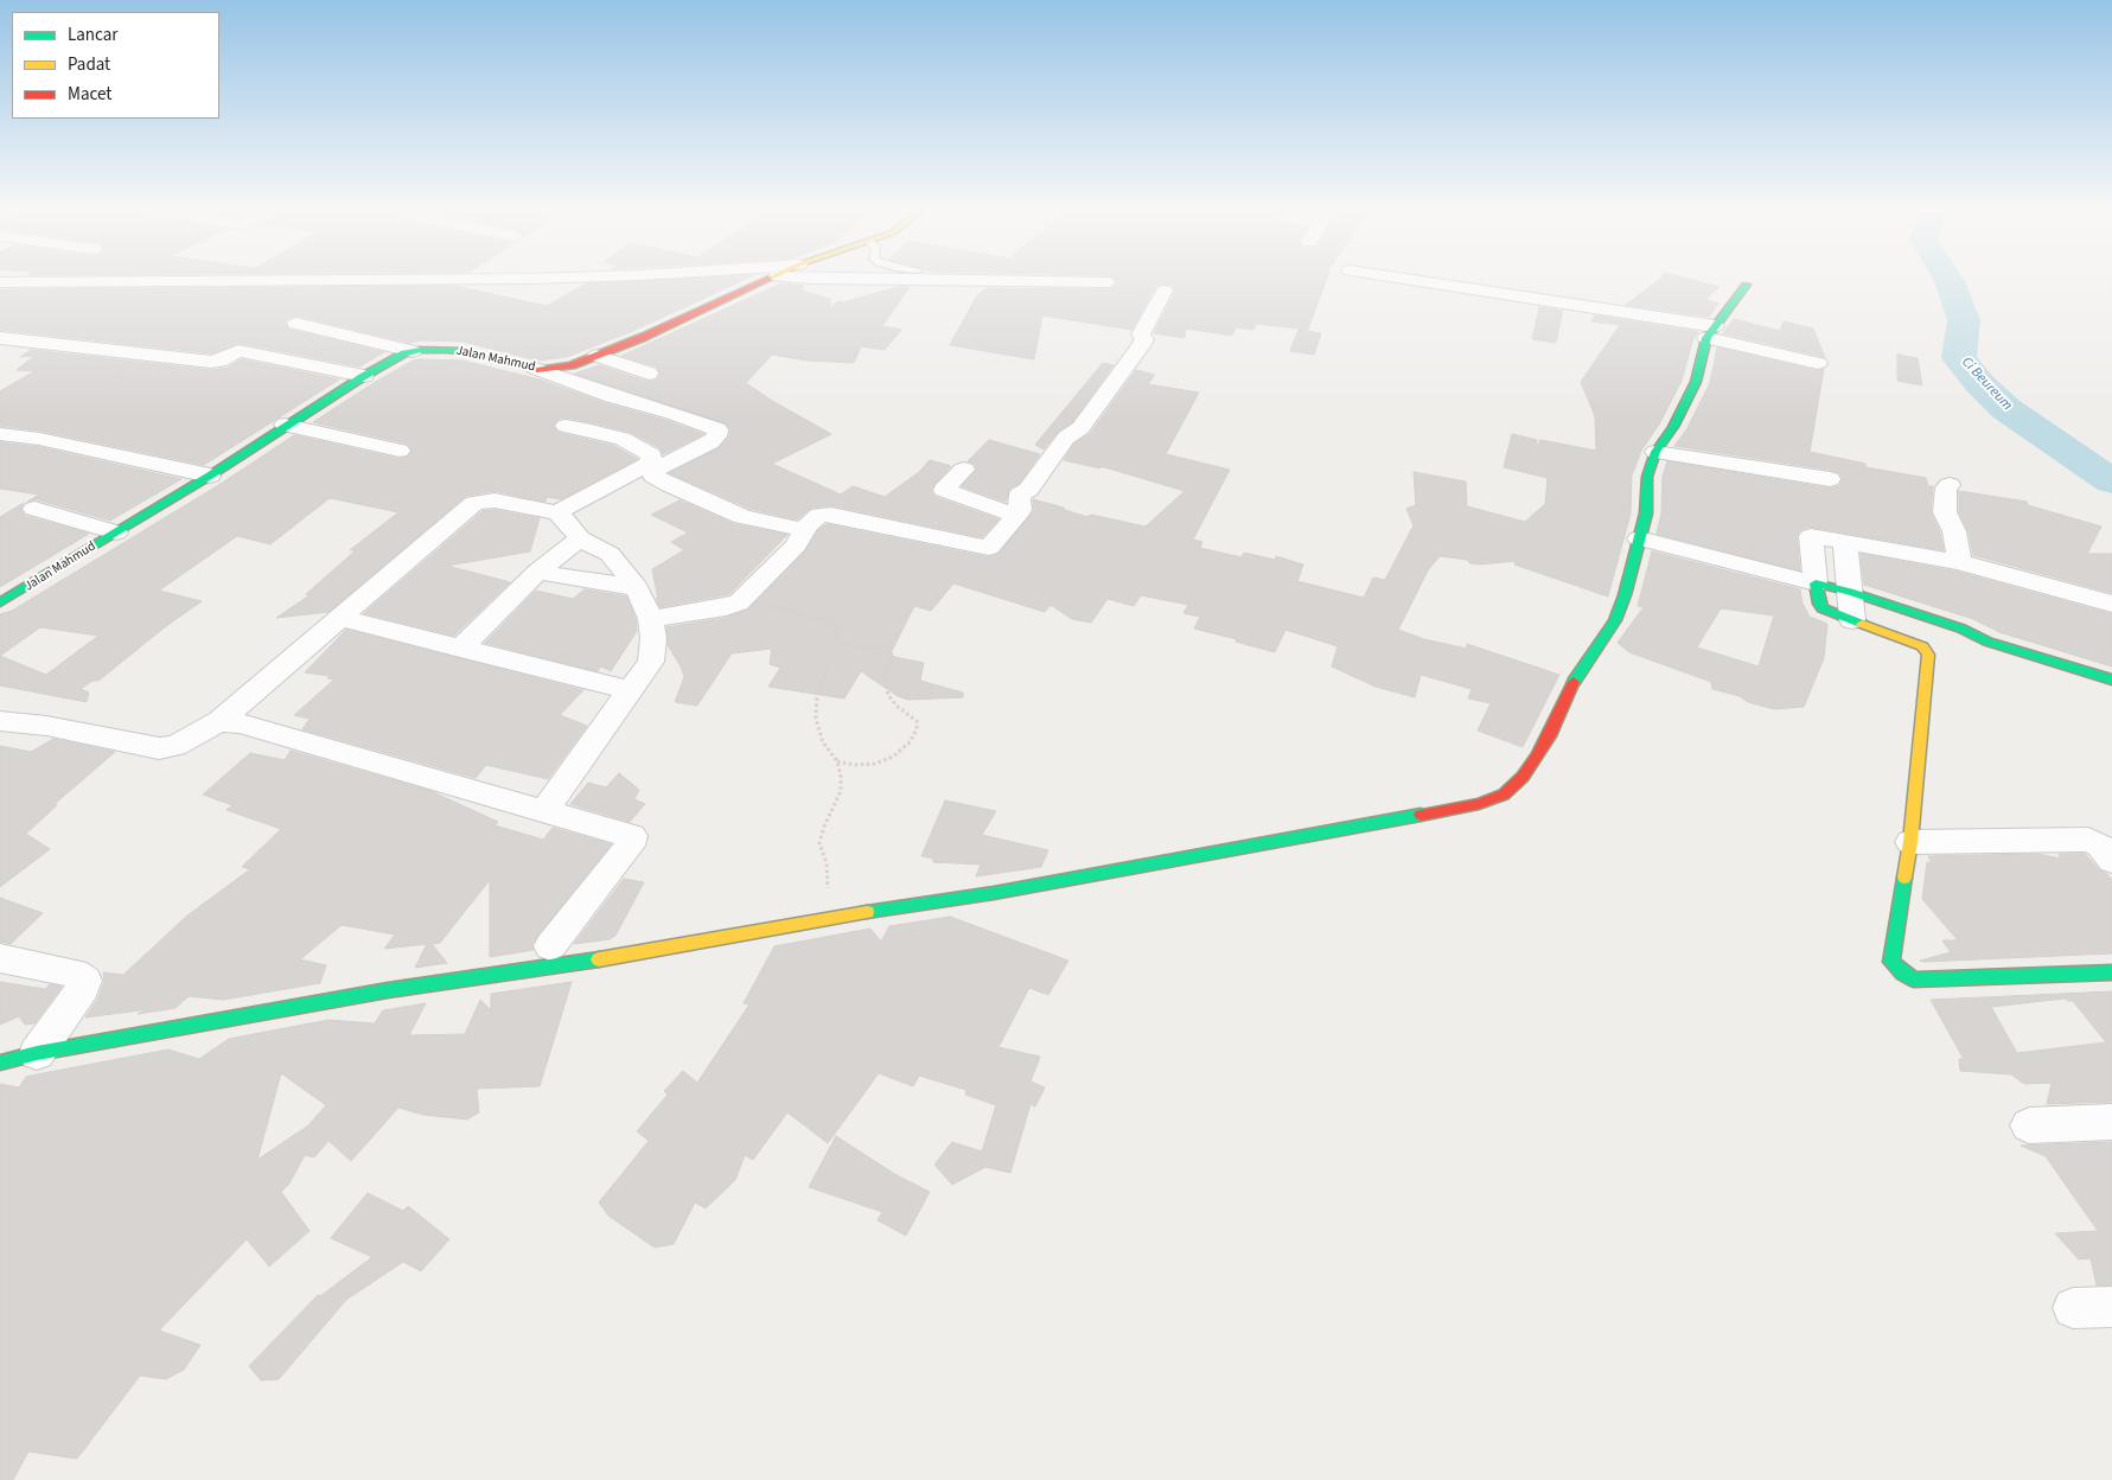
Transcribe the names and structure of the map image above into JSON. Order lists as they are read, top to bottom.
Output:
{
  "streets": {
    "street": ["Jalan Mahmud"]
  },
  "water": ["Ci Beureum"],
  "legend": ["Lancar", "Padat", "Macet"]
}
